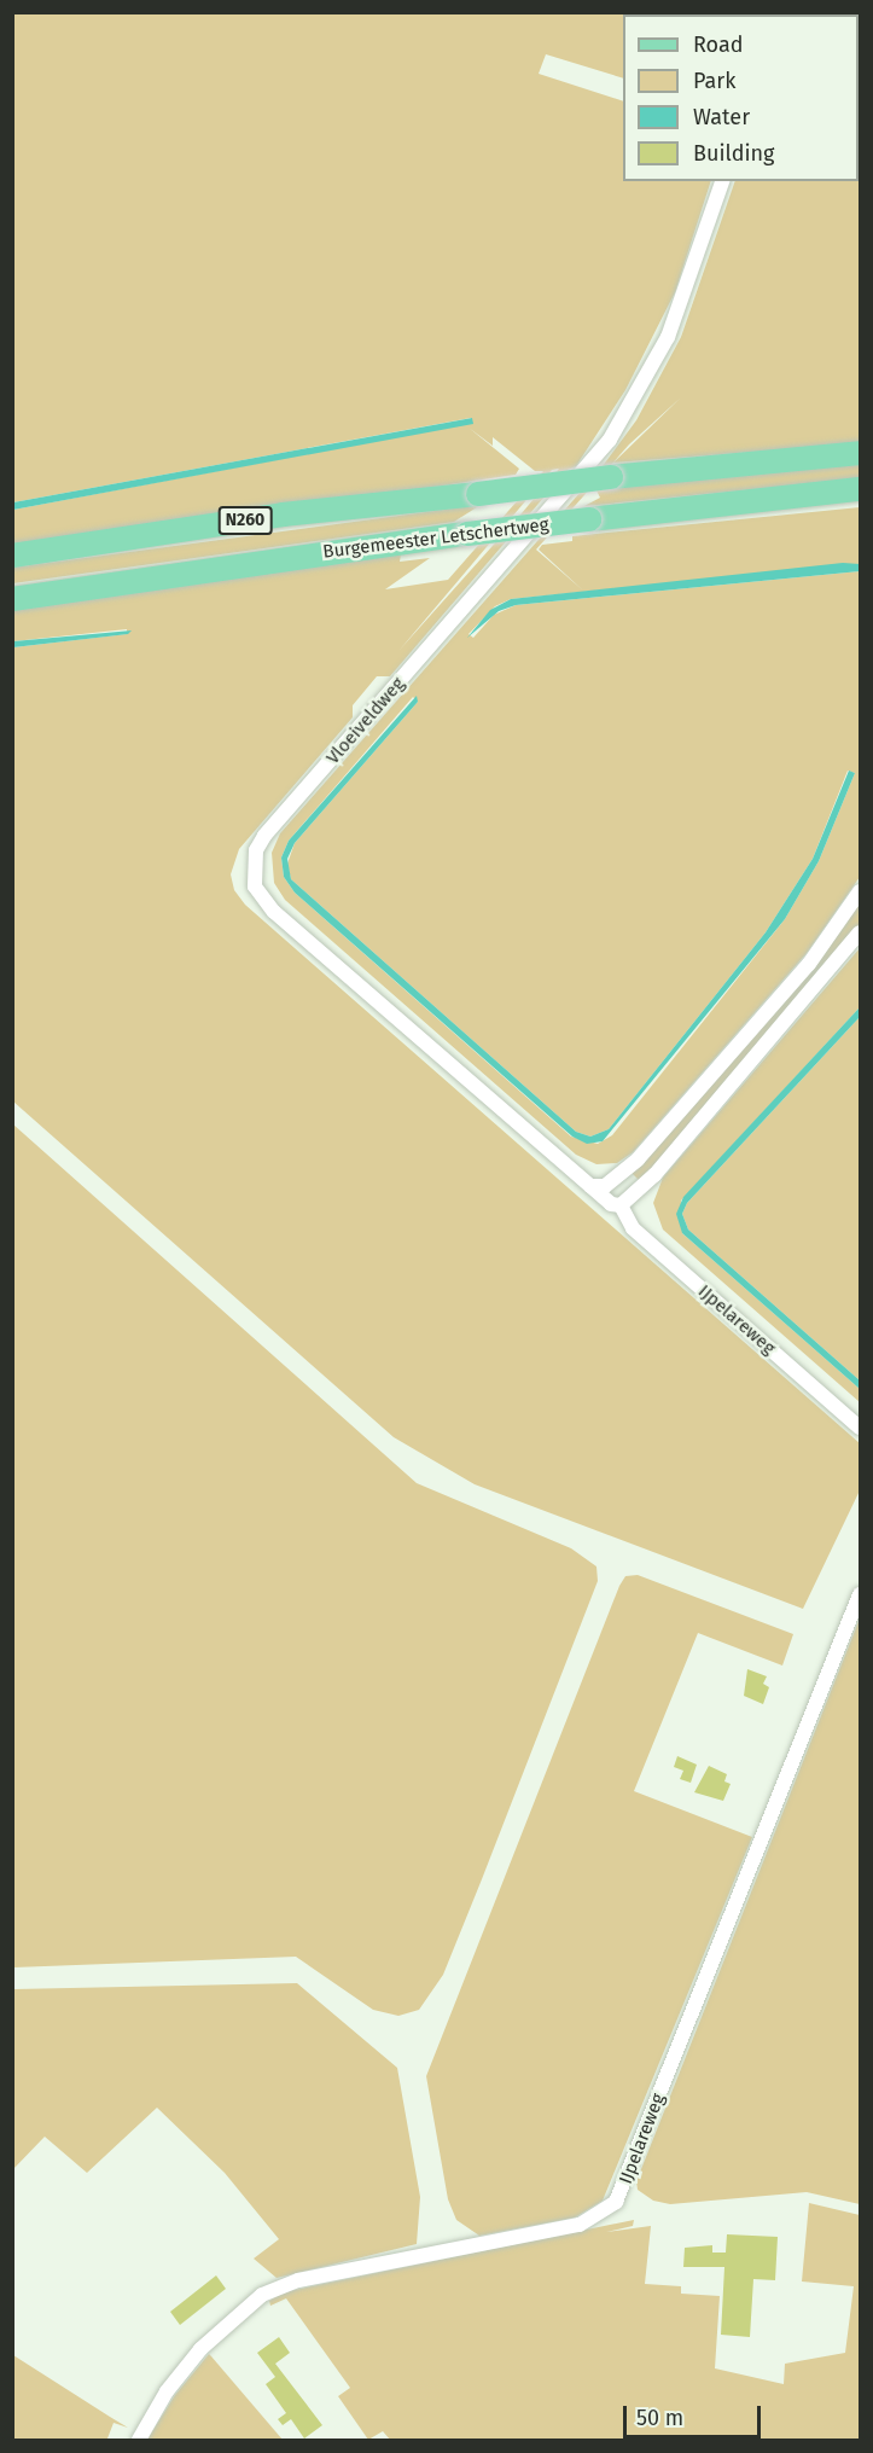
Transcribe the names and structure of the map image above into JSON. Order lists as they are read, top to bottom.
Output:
{
  "streets": {
    "main road": ["N260", "Burgemeester Letschertweg"],
    "street": ["Vloeiveldweg", "IJpelareweg"]
  },
  "crossings": [
    ["Vloeiveldweg", "IJpelareweg"]
  ],
  "legend": [
    "Road",
    "Park",
    "Water",
    "Building"
  ],
  "scale_bar": "50 m"
}
